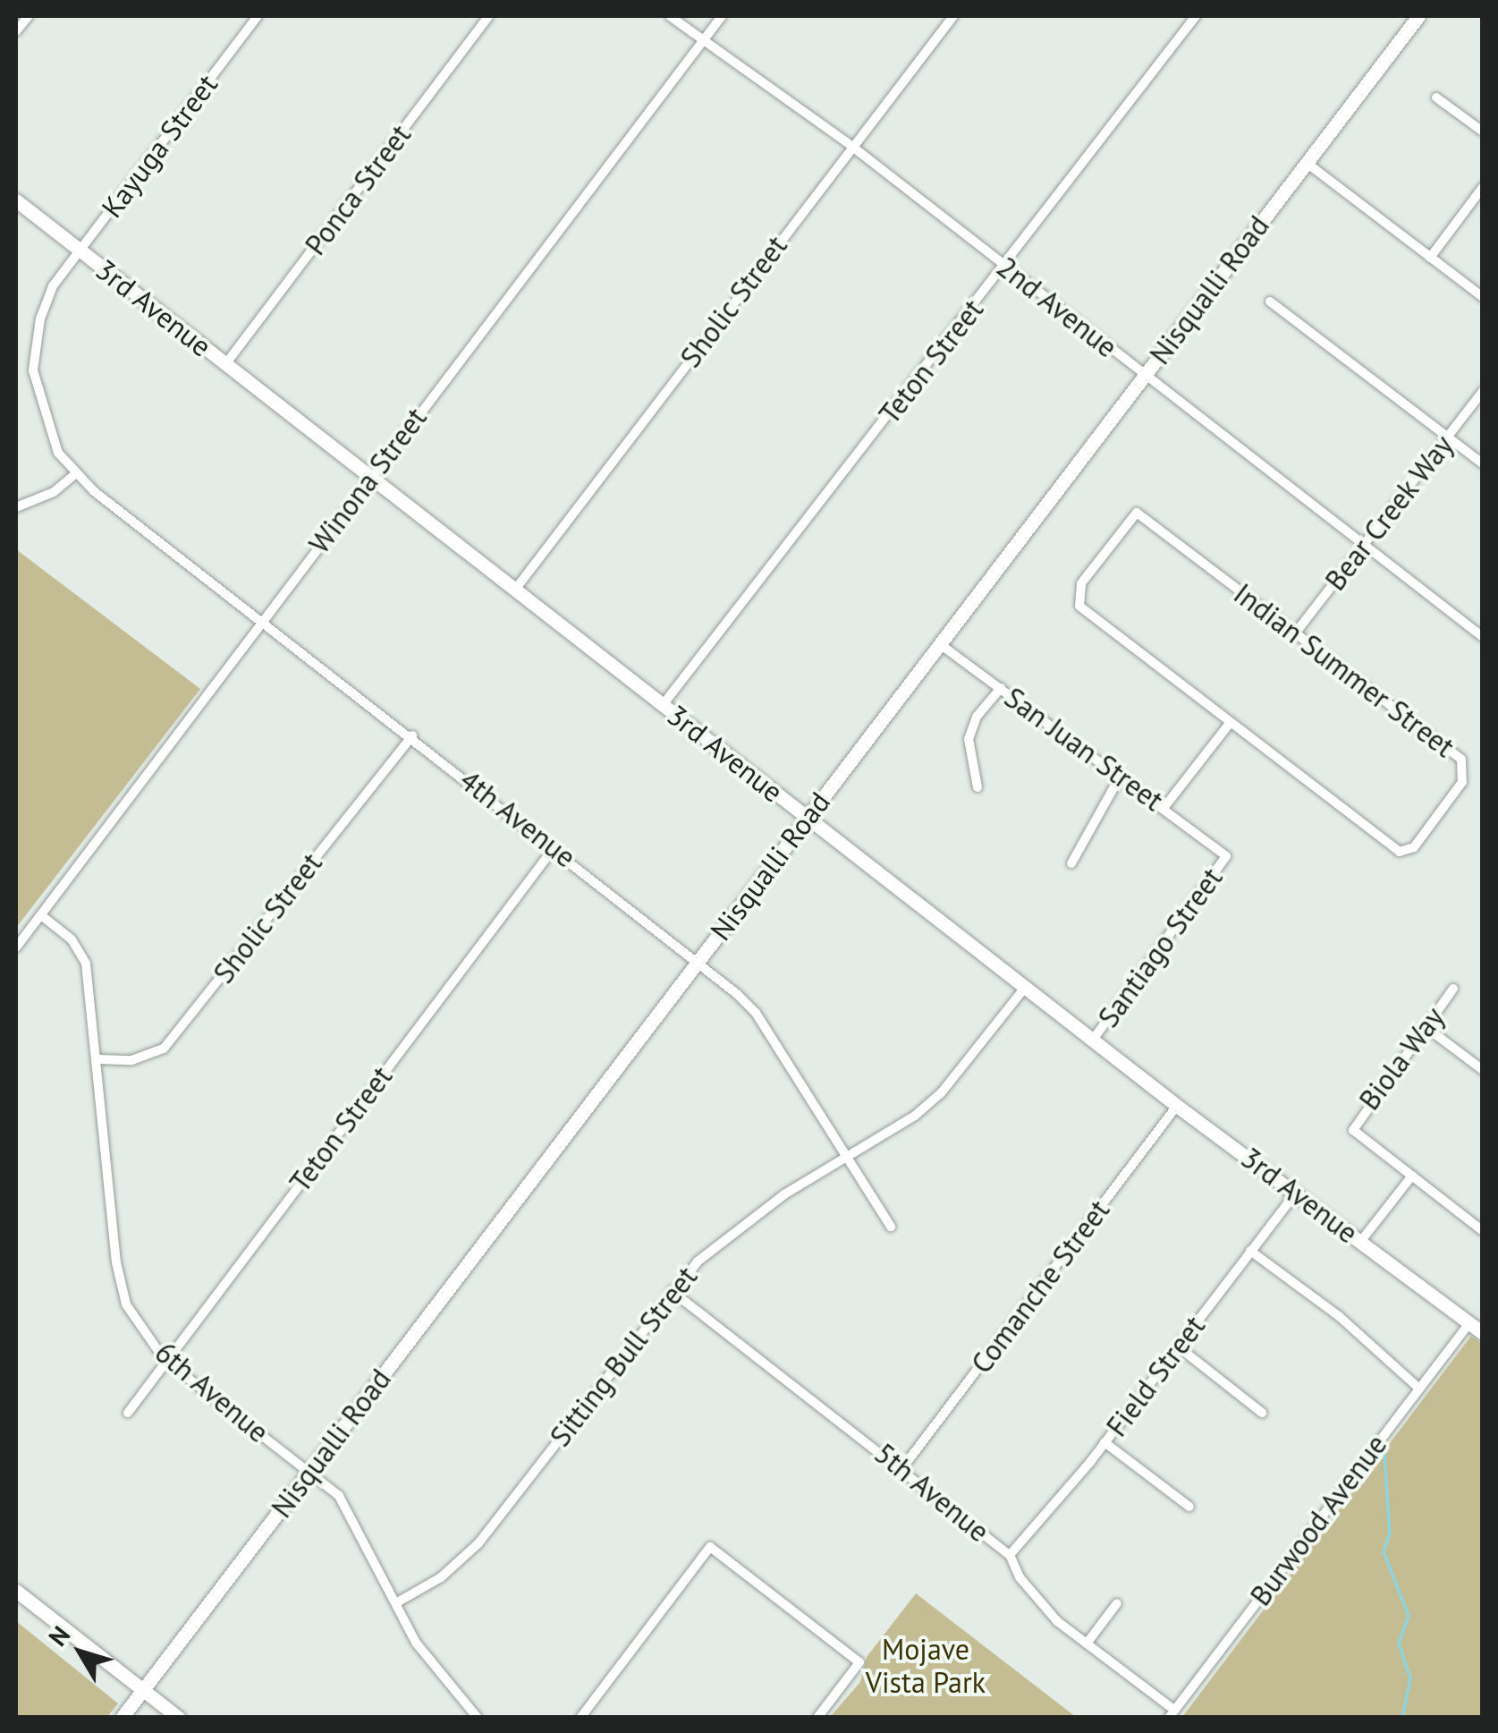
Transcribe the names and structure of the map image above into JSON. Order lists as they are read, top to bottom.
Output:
{
  "streets": {
    "main road": ["Nisqualli Road", "3rd Avenue"],
    "street": [
      "Kayuga Street",
      "Ponca Street",
      "Sholic Street",
      "2nd Avenue",
      "Teton Street",
      "Winona Street",
      "Bear Creek Way",
      "Indian Summer Street",
      "San Juan Street",
      "4th Avenue",
      "Santiago Street",
      "Biola Way",
      "Comanche Street",
      "Sitting Bull Street",
      "Field Street",
      "6th Avenue",
      "5th Avenue",
      "Burwood Avenue"
    ]
  },
  "crossings": [
    ["Kayuga Street", "3rd Avenue"],
    ["Kayuga Street", "4th Avenue"],
    ["Ponca Street", "3rd Avenue"],
    ["Nisqualli Road", "2nd Avenue"],
    ["Nisqualli Road", "3rd Avenue"],
    ["Nisqualli Road", "San Juan Street"],
    ["Nisqualli Road", "4th Avenue"],
    ["Nisqualli Road", "6th Avenue"],
    ["Sholic Street", "2nd Avenue"],
    ["Sholic Street", "3rd Avenue"],
    ["Sholic Street", "4th Avenue"],
    ["Sholic Street", "6th Avenue"],
    ["2nd Avenue", "Teton Street"],
    ["2nd Avenue", "Winona Street"],
    ["2nd Avenue", "Bear Creek Way"],
    ["3rd Avenue", "Teton Street"],
    ["3rd Avenue", "Winona Street"],
    ["3rd Avenue", "Santiago Street"],
    ["3rd Avenue", "Comanche Street"],
    ["3rd Avenue", "Sitting Bull Street"],
    ["3rd Avenue", "Field Street"],
    ["3rd Avenue", "Burwood Avenue"],
    ["Teton Street", "4th Avenue"],
    ["Teton Street", "6th Avenue"],
    ["Winona Street", "4th Avenue"],
    ["Winona Street", "6th Avenue"],
    ["Bear Creek Way", "Indian Summer Street"],
    ["San Juan Street", "Santiago Street"],
    ["4th Avenue", "Sitting Bull Street"],
    ["Comanche Street", "5th Avenue"],
    ["Sitting Bull Street", "6th Avenue"],
    ["Sitting Bull Street", "5th Avenue"],
    ["Field Street", "5th Avenue"],
    ["5th Avenue", "Burwood Avenue"]
  ],
  "parks": ["Mojave Vista Park"],
  "north": "top left"
}
